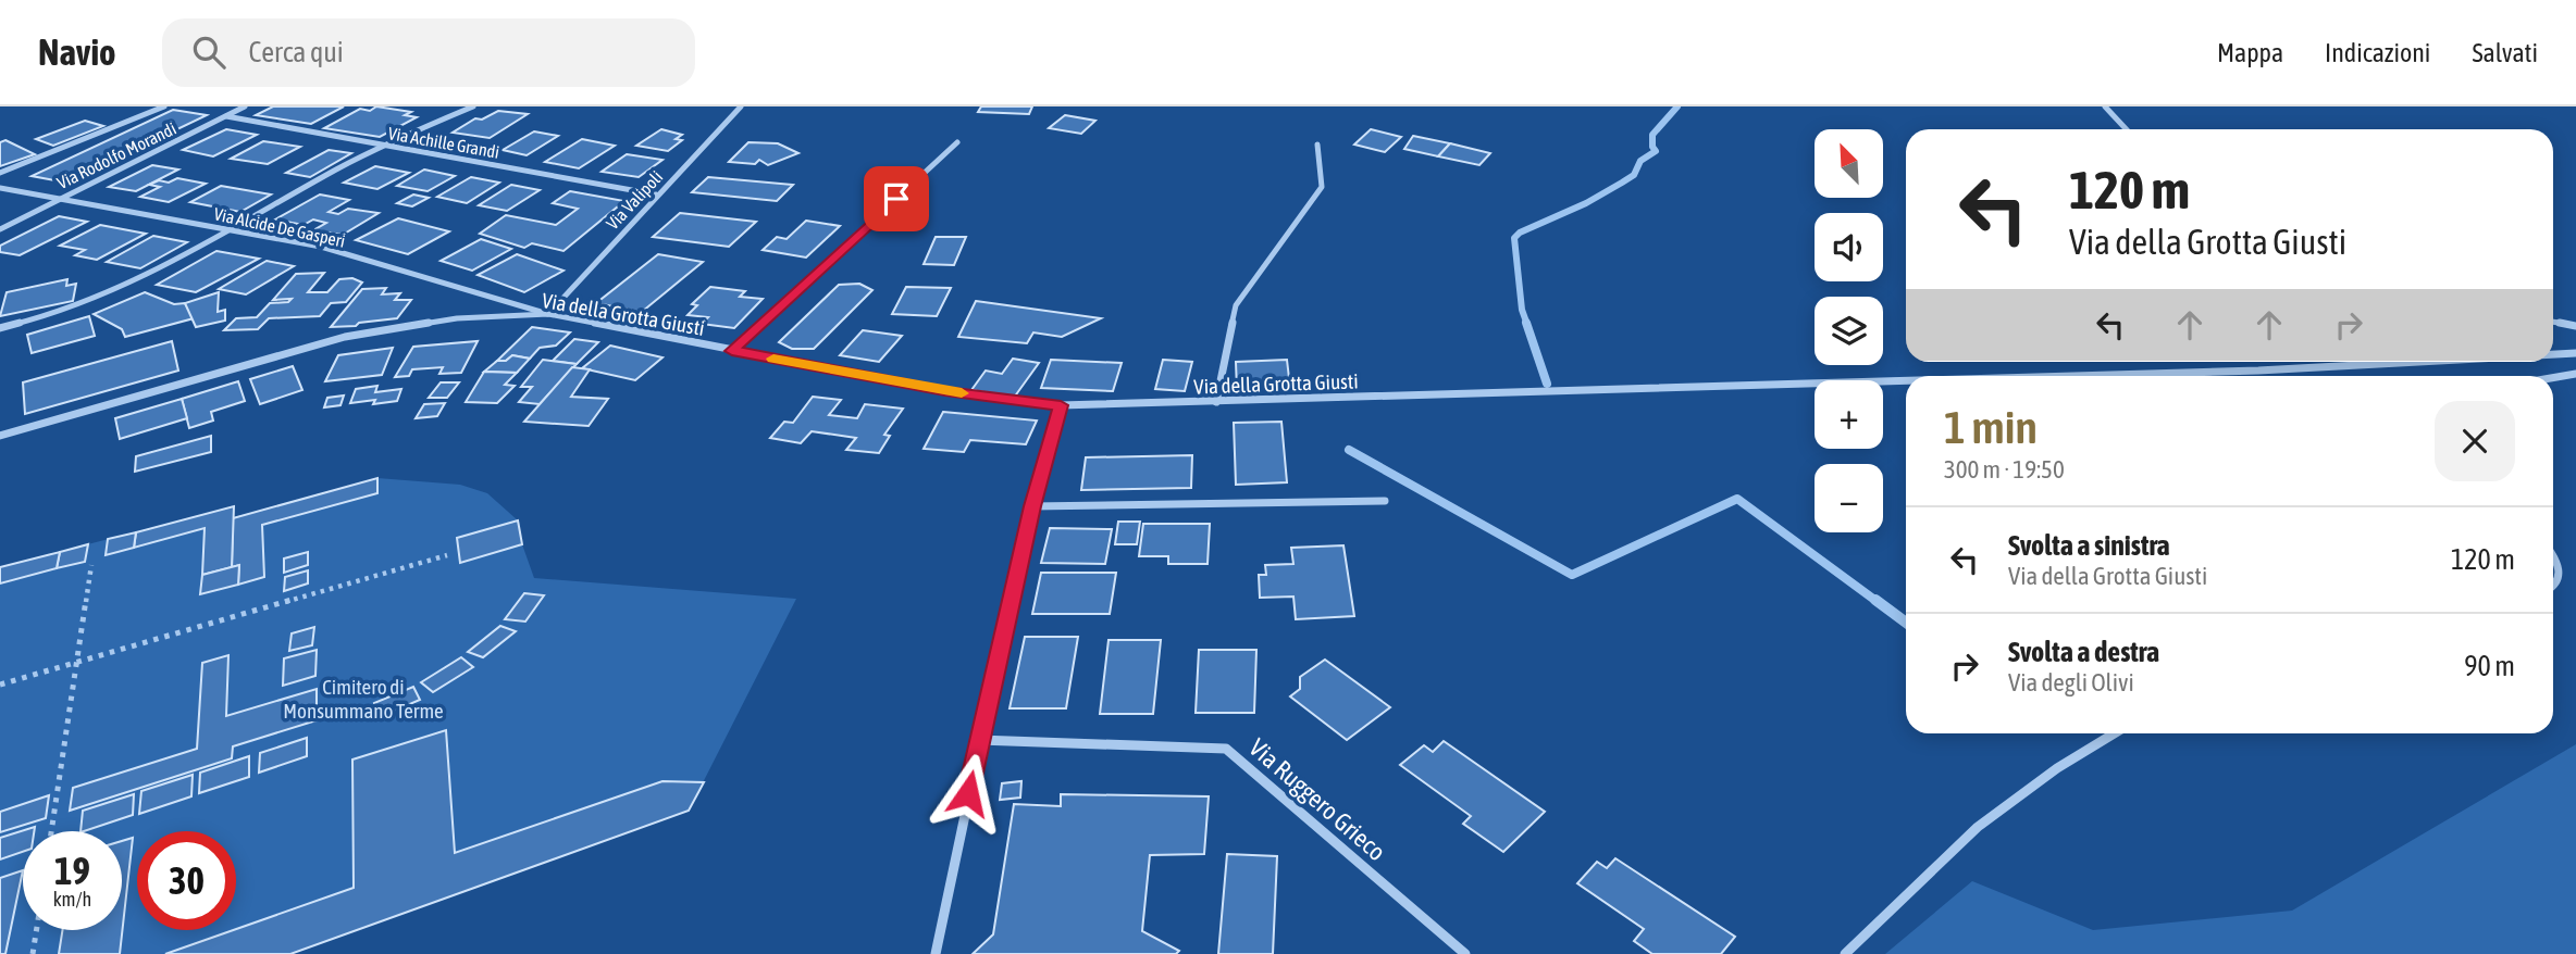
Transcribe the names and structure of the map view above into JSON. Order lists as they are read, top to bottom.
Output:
{
  "streets": {
    "street": [
      "Via Achille Grandi",
      "Via Rodolfo Morandi",
      "Via Valipoli",
      "Via Alcide De Gasperi",
      "Via della Grotta Giusti",
      "Via Ruggero Grieco"
    ]
  },
  "crossings": [
    ["Via Achille Grandi", "Via Rodolfo Morandi"],
    ["Via Achille Grandi", "Via Valipoli"],
    ["Via Rodolfo Morandi", "Via Alcide De Gasperi"],
    ["Via Valipoli", "Via Alcide De Gasperi"],
    ["Via Valipoli", "Via della Grotta Giusti"],
    ["Via Alcide De Gasperi", "Via della Grotta Giusti"]
  ],
  "parks": ["Cimitero di Monsummano Terme"],
  "north": "top left",
  "page": {
    "header": "Navio",
    "search": "Cerca qui",
    "nav": ["Mappa", "Indicazioni", "Salvati"],
    "map_buttons": ["+", "−"],
    "turn": ["120 m", "Via della Grotta Giusti"],
    "heading": ["1 min", "300 m · 19:50"],
    "list": [
      {
        "name": "Svolta a sinistra",
        "note": "Via della Grotta Giusti",
        "value": "120 m"
      },
      {
        "name": "Svolta a destra",
        "note": "Via degli Olivi",
        "value": "90 m"
      }
    ],
    "speed": "19 km/h",
    "limit": "30"
  }
}
